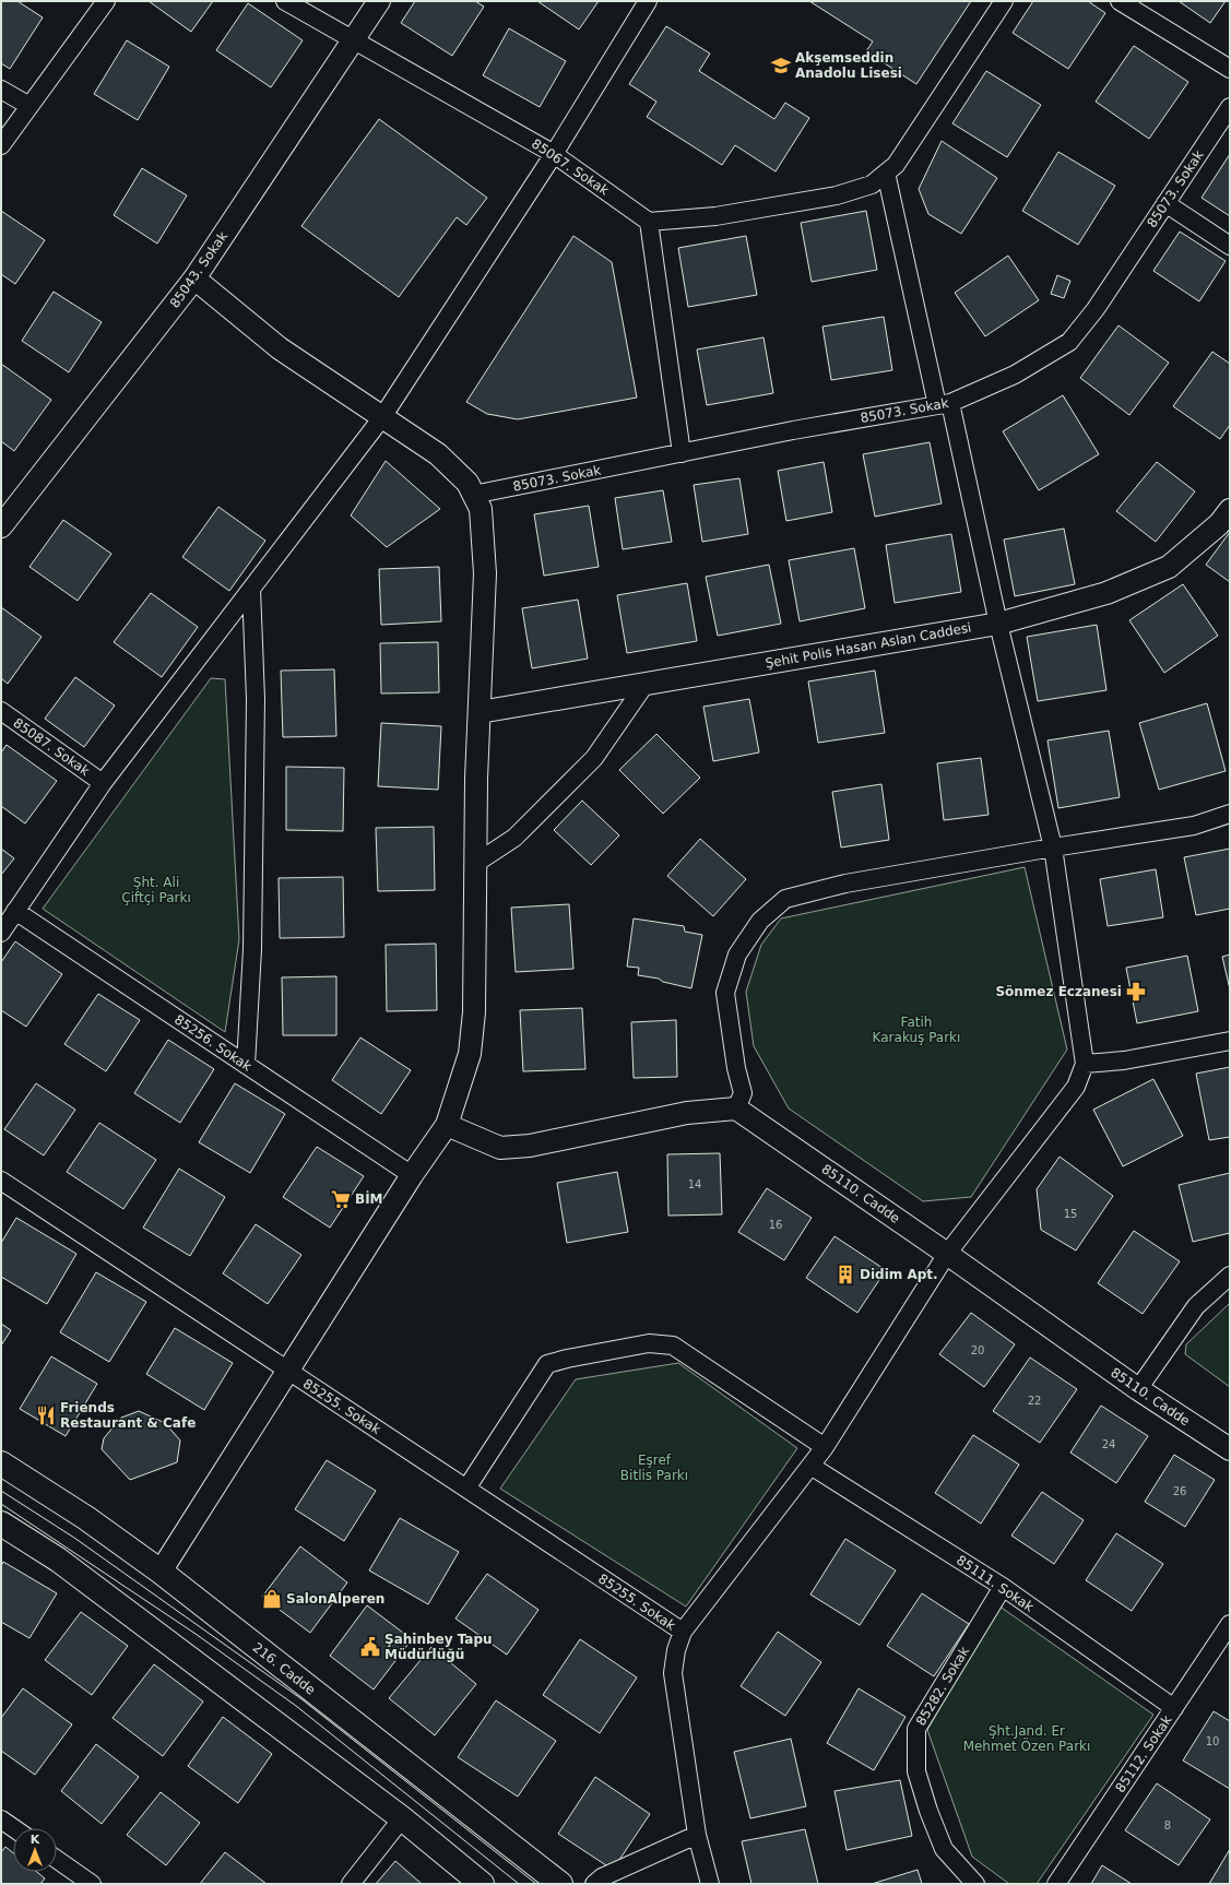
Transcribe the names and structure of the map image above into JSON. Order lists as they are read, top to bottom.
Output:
{
  "streets": {
    "main road": ["216. Cadde"],
    "street": [
      "85067. Sokak",
      "85073. Sokak",
      "85043. Sokak",
      "Şehit Polis Hasan Aslan Caddesi",
      "85087. Sokak",
      "85256. Sokak",
      "85110. Cadde",
      "85255. Sokak",
      "85111. Sokak",
      "85282. Sokak",
      "85112. Sokak"
    ]
  },
  "crossings": [
    ["85067. Sokak", "85043. Sokak"],
    ["85111. Sokak", "85282. Sokak"],
    ["85111. Sokak", "85112. Sokak"]
  ],
  "parks": [
    "Şht. Ali Çiftçi Parkı",
    "Fatih Karakuş Parkı",
    "Eşref Bitlis Parkı",
    "Şht.Jand. Er Mehmet Özen Parkı"
  ],
  "places": {
    "school or university": ["Akşemseddin Anadolu Lisesi"],
    "pharmacy": ["Sönmez Eczanesi"],
    "supermarket": ["BİM"],
    "building": ["Didim Apt."],
    "restaurant": ["Friends Restaurant & Cafe"],
    "shop": ["SalonAlperen"],
    "public building": ["Şahinbey Tapu Müdürlüğü"]
  },
  "house_numbers": [
    "14",
    "15",
    "16",
    "20",
    "22",
    "24",
    "26",
    "10",
    "8"
  ],
  "north": "top"
}
